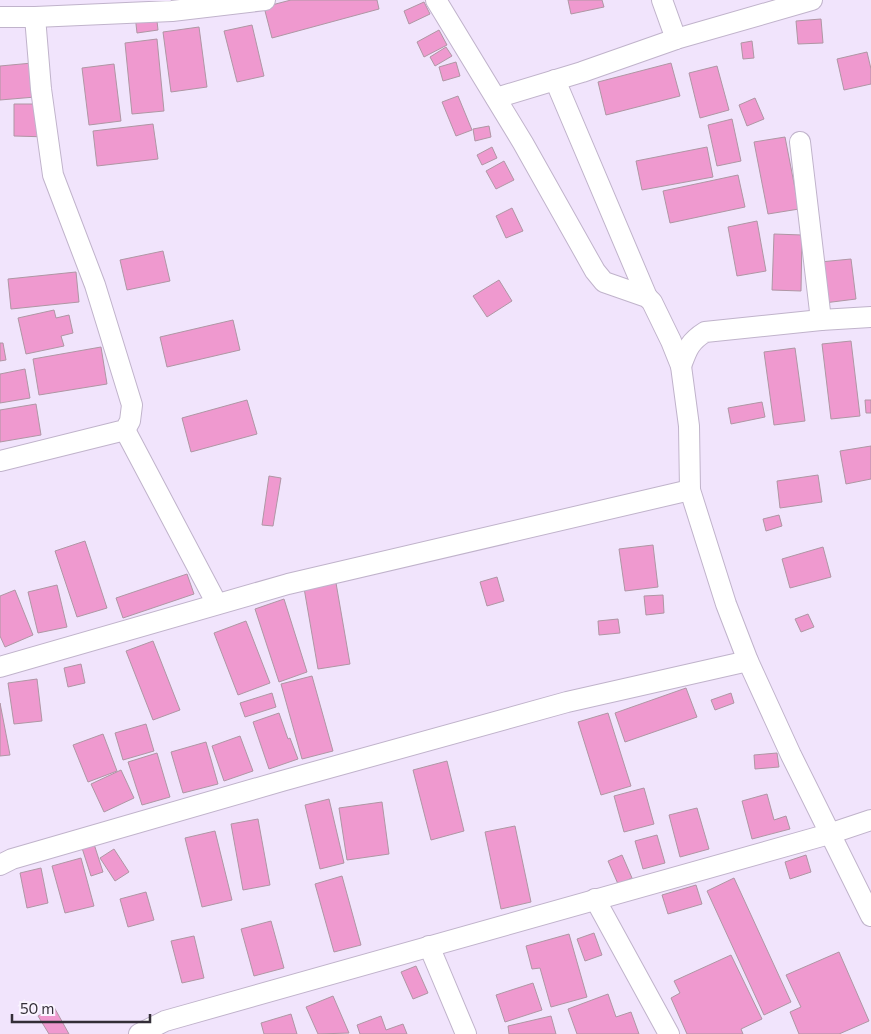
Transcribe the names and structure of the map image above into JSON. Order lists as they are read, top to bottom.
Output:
{
  "scale_bar": "50 m"
}
